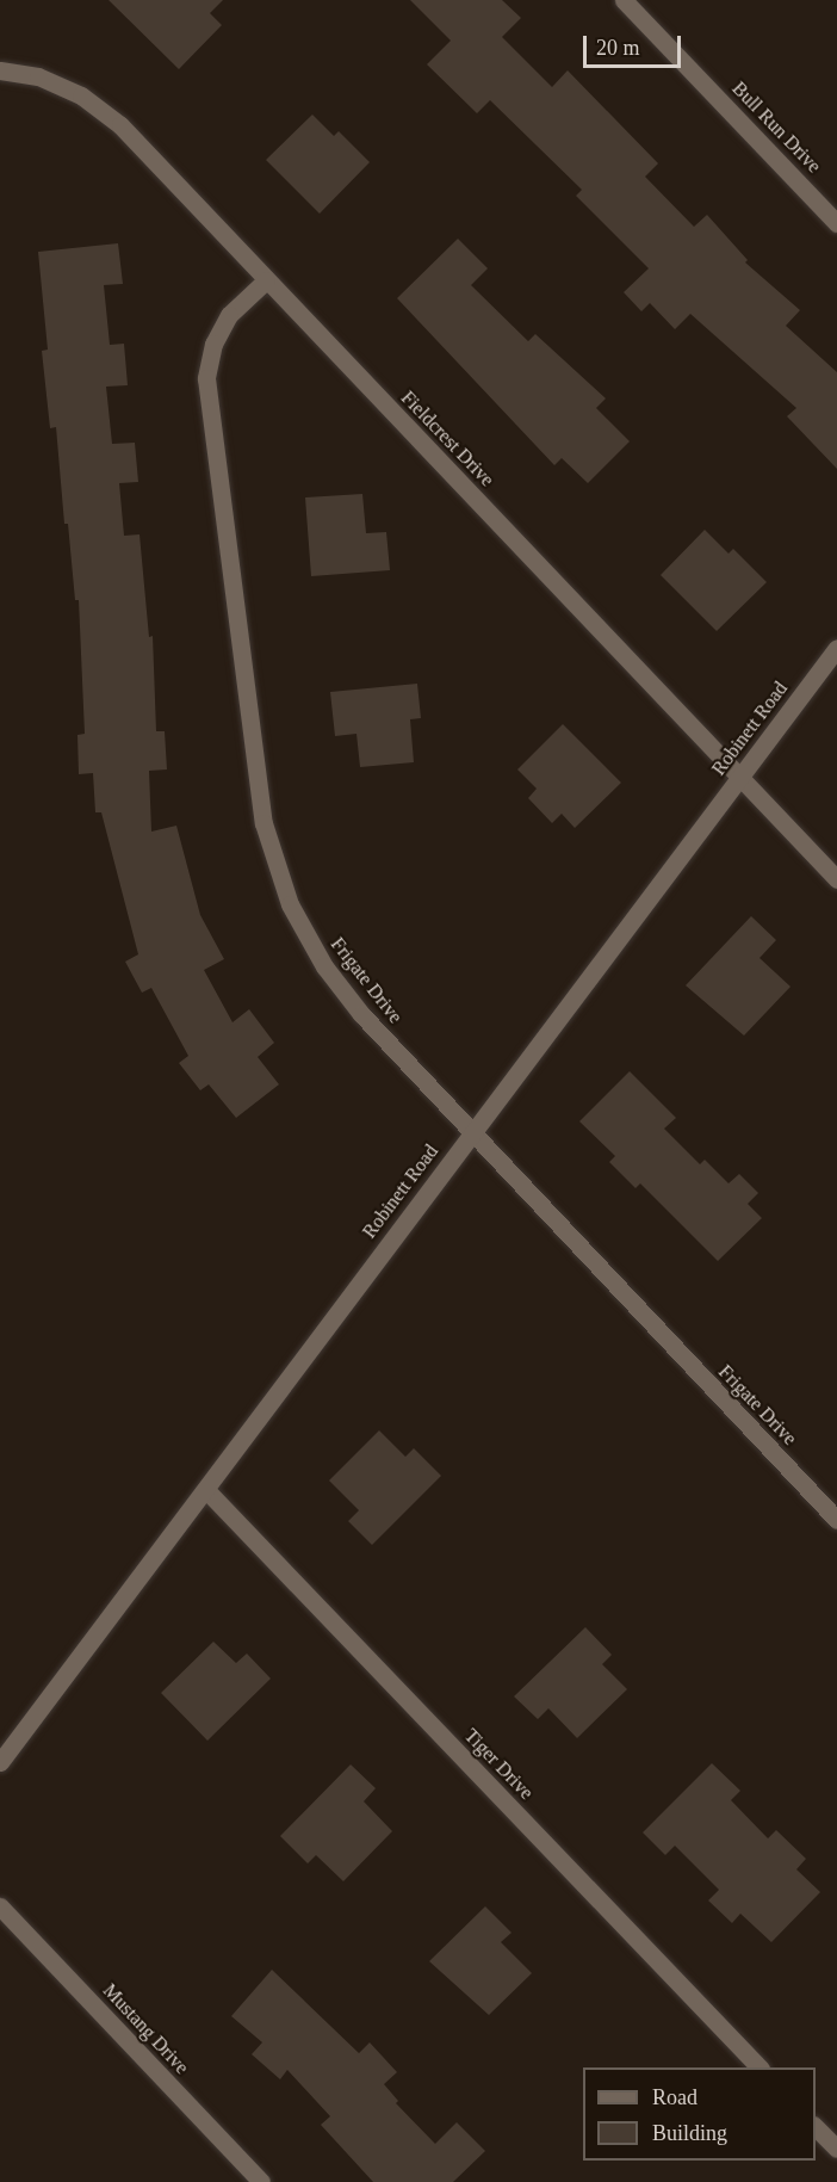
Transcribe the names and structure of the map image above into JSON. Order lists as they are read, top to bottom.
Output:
{
  "streets": {
    "street": [
      "Bull Run Drive",
      "Fieldcrest Drive",
      "Robinett Road",
      "Frigate Drive",
      "Tiger Drive",
      "Mustang Drive"
    ]
  },
  "crossings": [
    ["Fieldcrest Drive", "Robinett Road"],
    ["Fieldcrest Drive", "Frigate Drive"],
    ["Robinett Road", "Frigate Drive"],
    ["Robinett Road", "Tiger Drive"]
  ],
  "legend": ["Road", "Building"],
  "scale_bar": "20 m"
}
